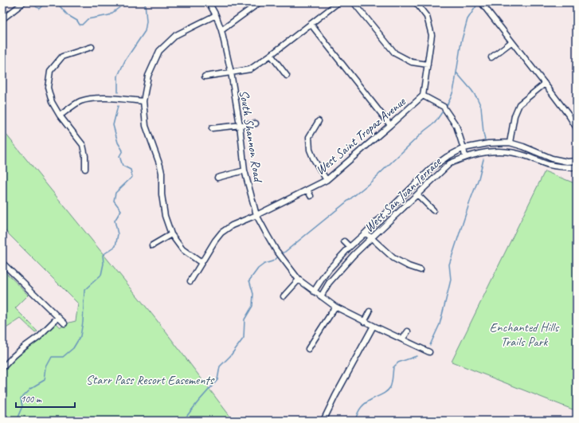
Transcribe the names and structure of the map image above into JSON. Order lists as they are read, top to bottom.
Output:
{
  "streets": {
    "street": ["South Shannon Road", "West Saint Tropaz Avenue", "West San Juan Terrace"]
  },
  "crossings": [
    ["South Shannon Road", "West Saint Tropaz Avenue"],
    ["South Shannon Road", "West San Juan Terrace"]
  ],
  "parks": ["Enchanted Hills Trails Park", "Starr Pass Resort Easements"],
  "scale_bar": "100 m"
}
